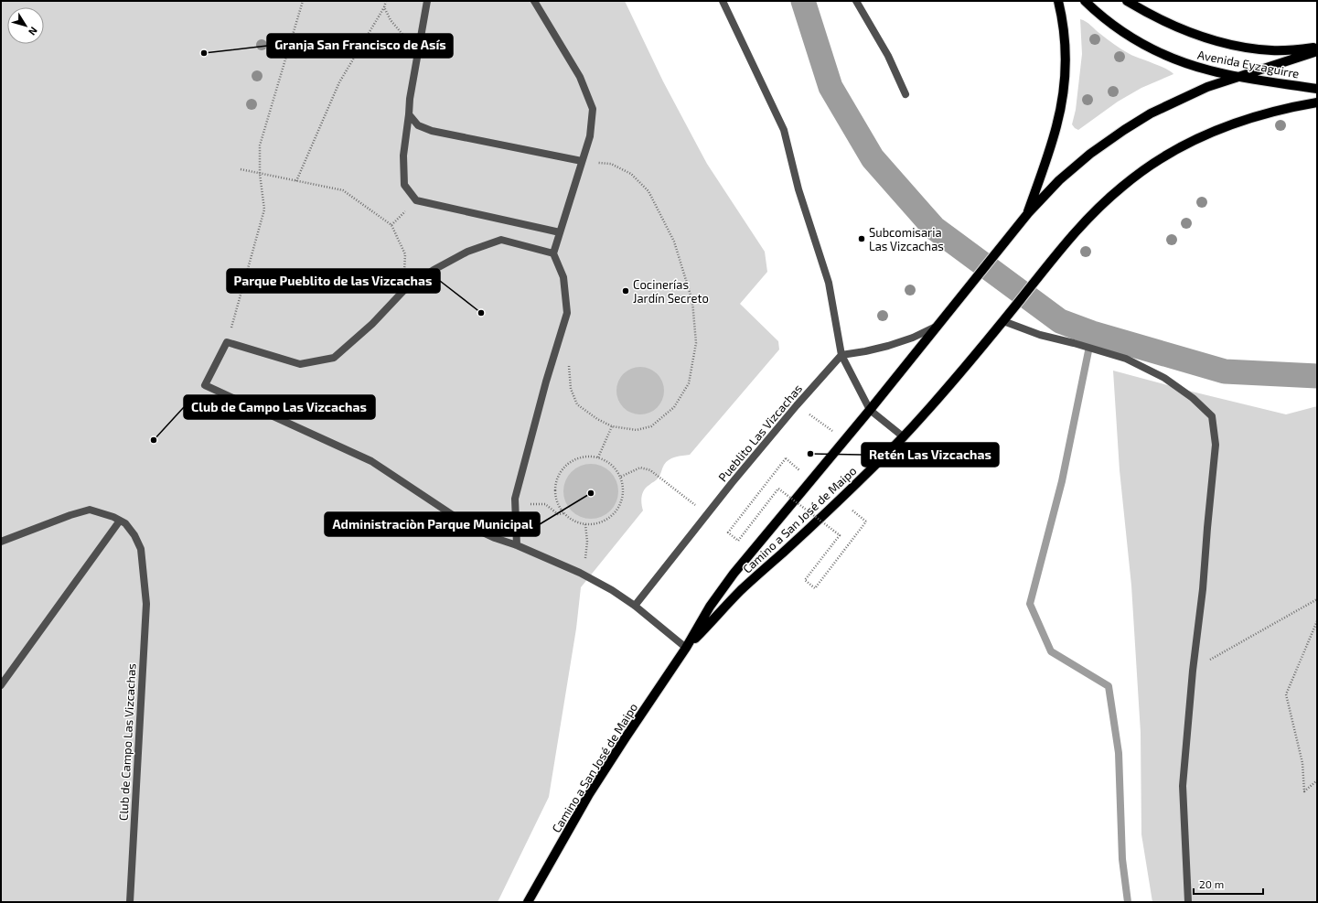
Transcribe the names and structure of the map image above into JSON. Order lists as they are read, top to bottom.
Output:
{
  "streets": {
    "main road": ["Avenida Eyzaguirre", "Camino a San José de Maipo"],
    "lane": ["Pueblito Las Vizcachas", "Club de Campo Las Vizcachas"]
  },
  "crossings": [
    ["Avenida Eyzaguirre", "Camino a San José de Maipo"]
  ],
  "places": [
    "Granja San Francisco de Asís",
    "Subcomisaria Las Vizcachas",
    "Cocinerías Jardín Secreto",
    "Parque Pueblito de las Vizcachas",
    "Club de Campo Las Vizcachas",
    "Retén Las Vizcachas",
    "Administraciòn Parque Municipal"
  ],
  "scale_bar": "20 m",
  "north": "bottom right"
}
